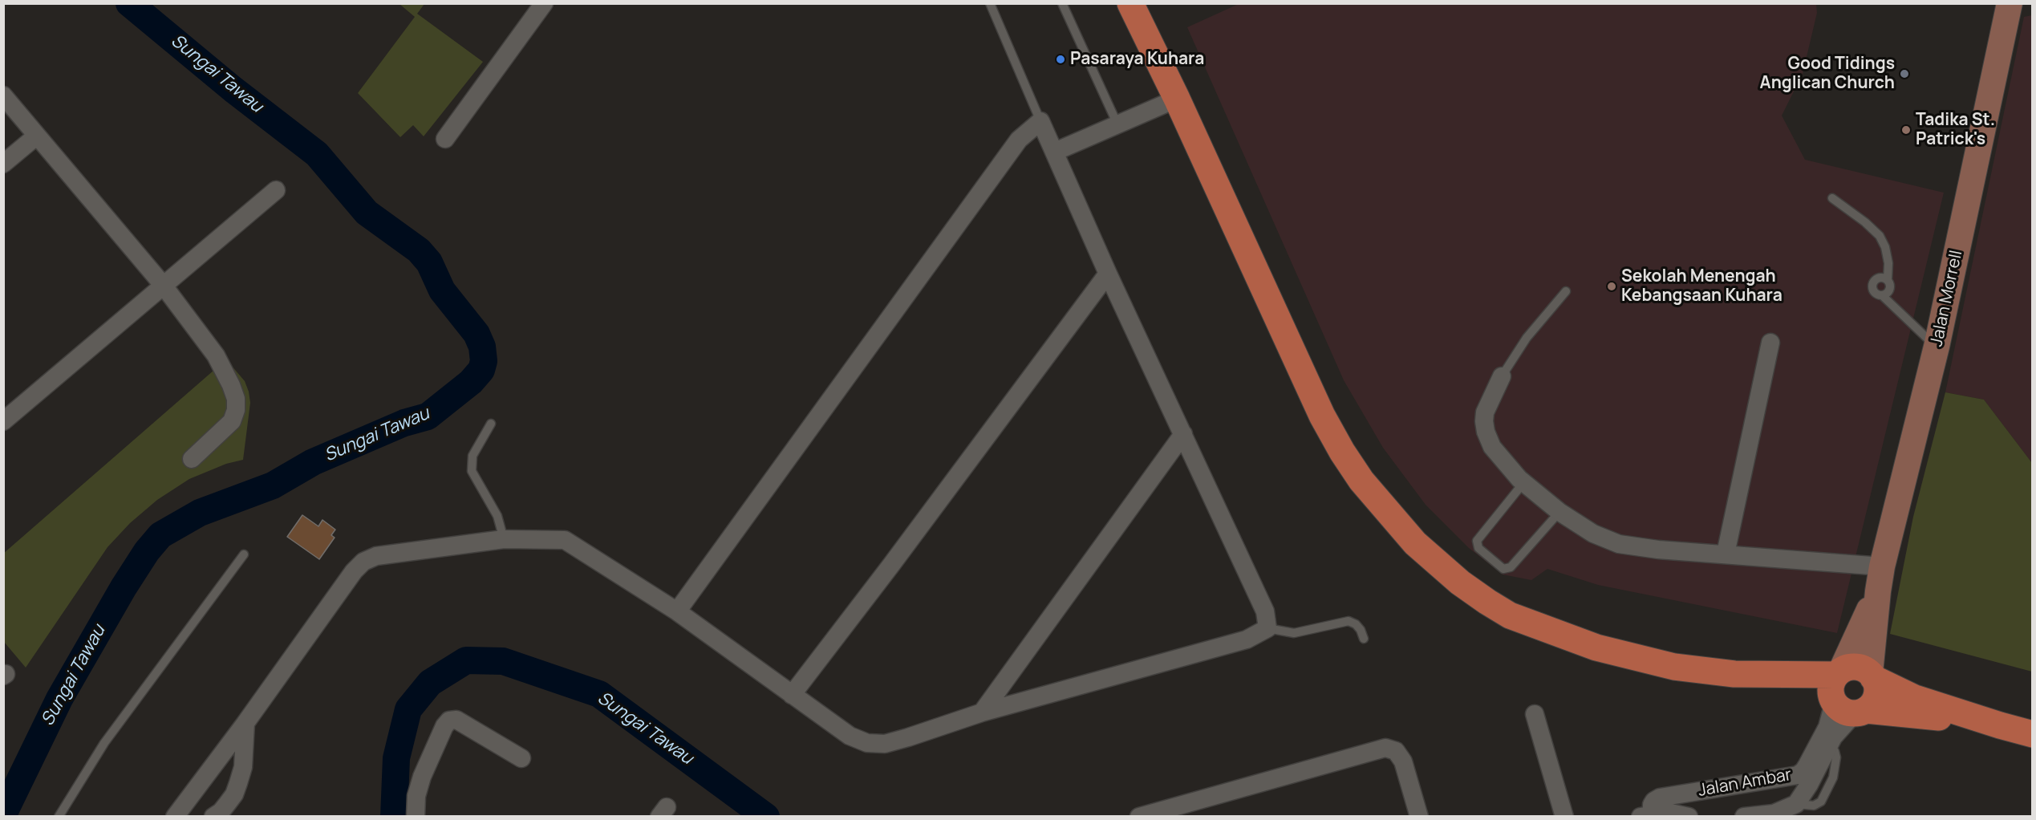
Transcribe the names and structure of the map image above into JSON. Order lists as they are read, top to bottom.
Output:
{
  "streets": {
    "street": ["Jalan Morrell", "Jalan Ambar"]
  },
  "water": ["Sungai Tawau"],
  "places": [
    "Pasaraya Kuhara",
    "Good Tidings Anglican Church",
    "Tadika St. Patrick's",
    "Sekolah Menengah Kebangsaan Kuhara"
  ]
}
